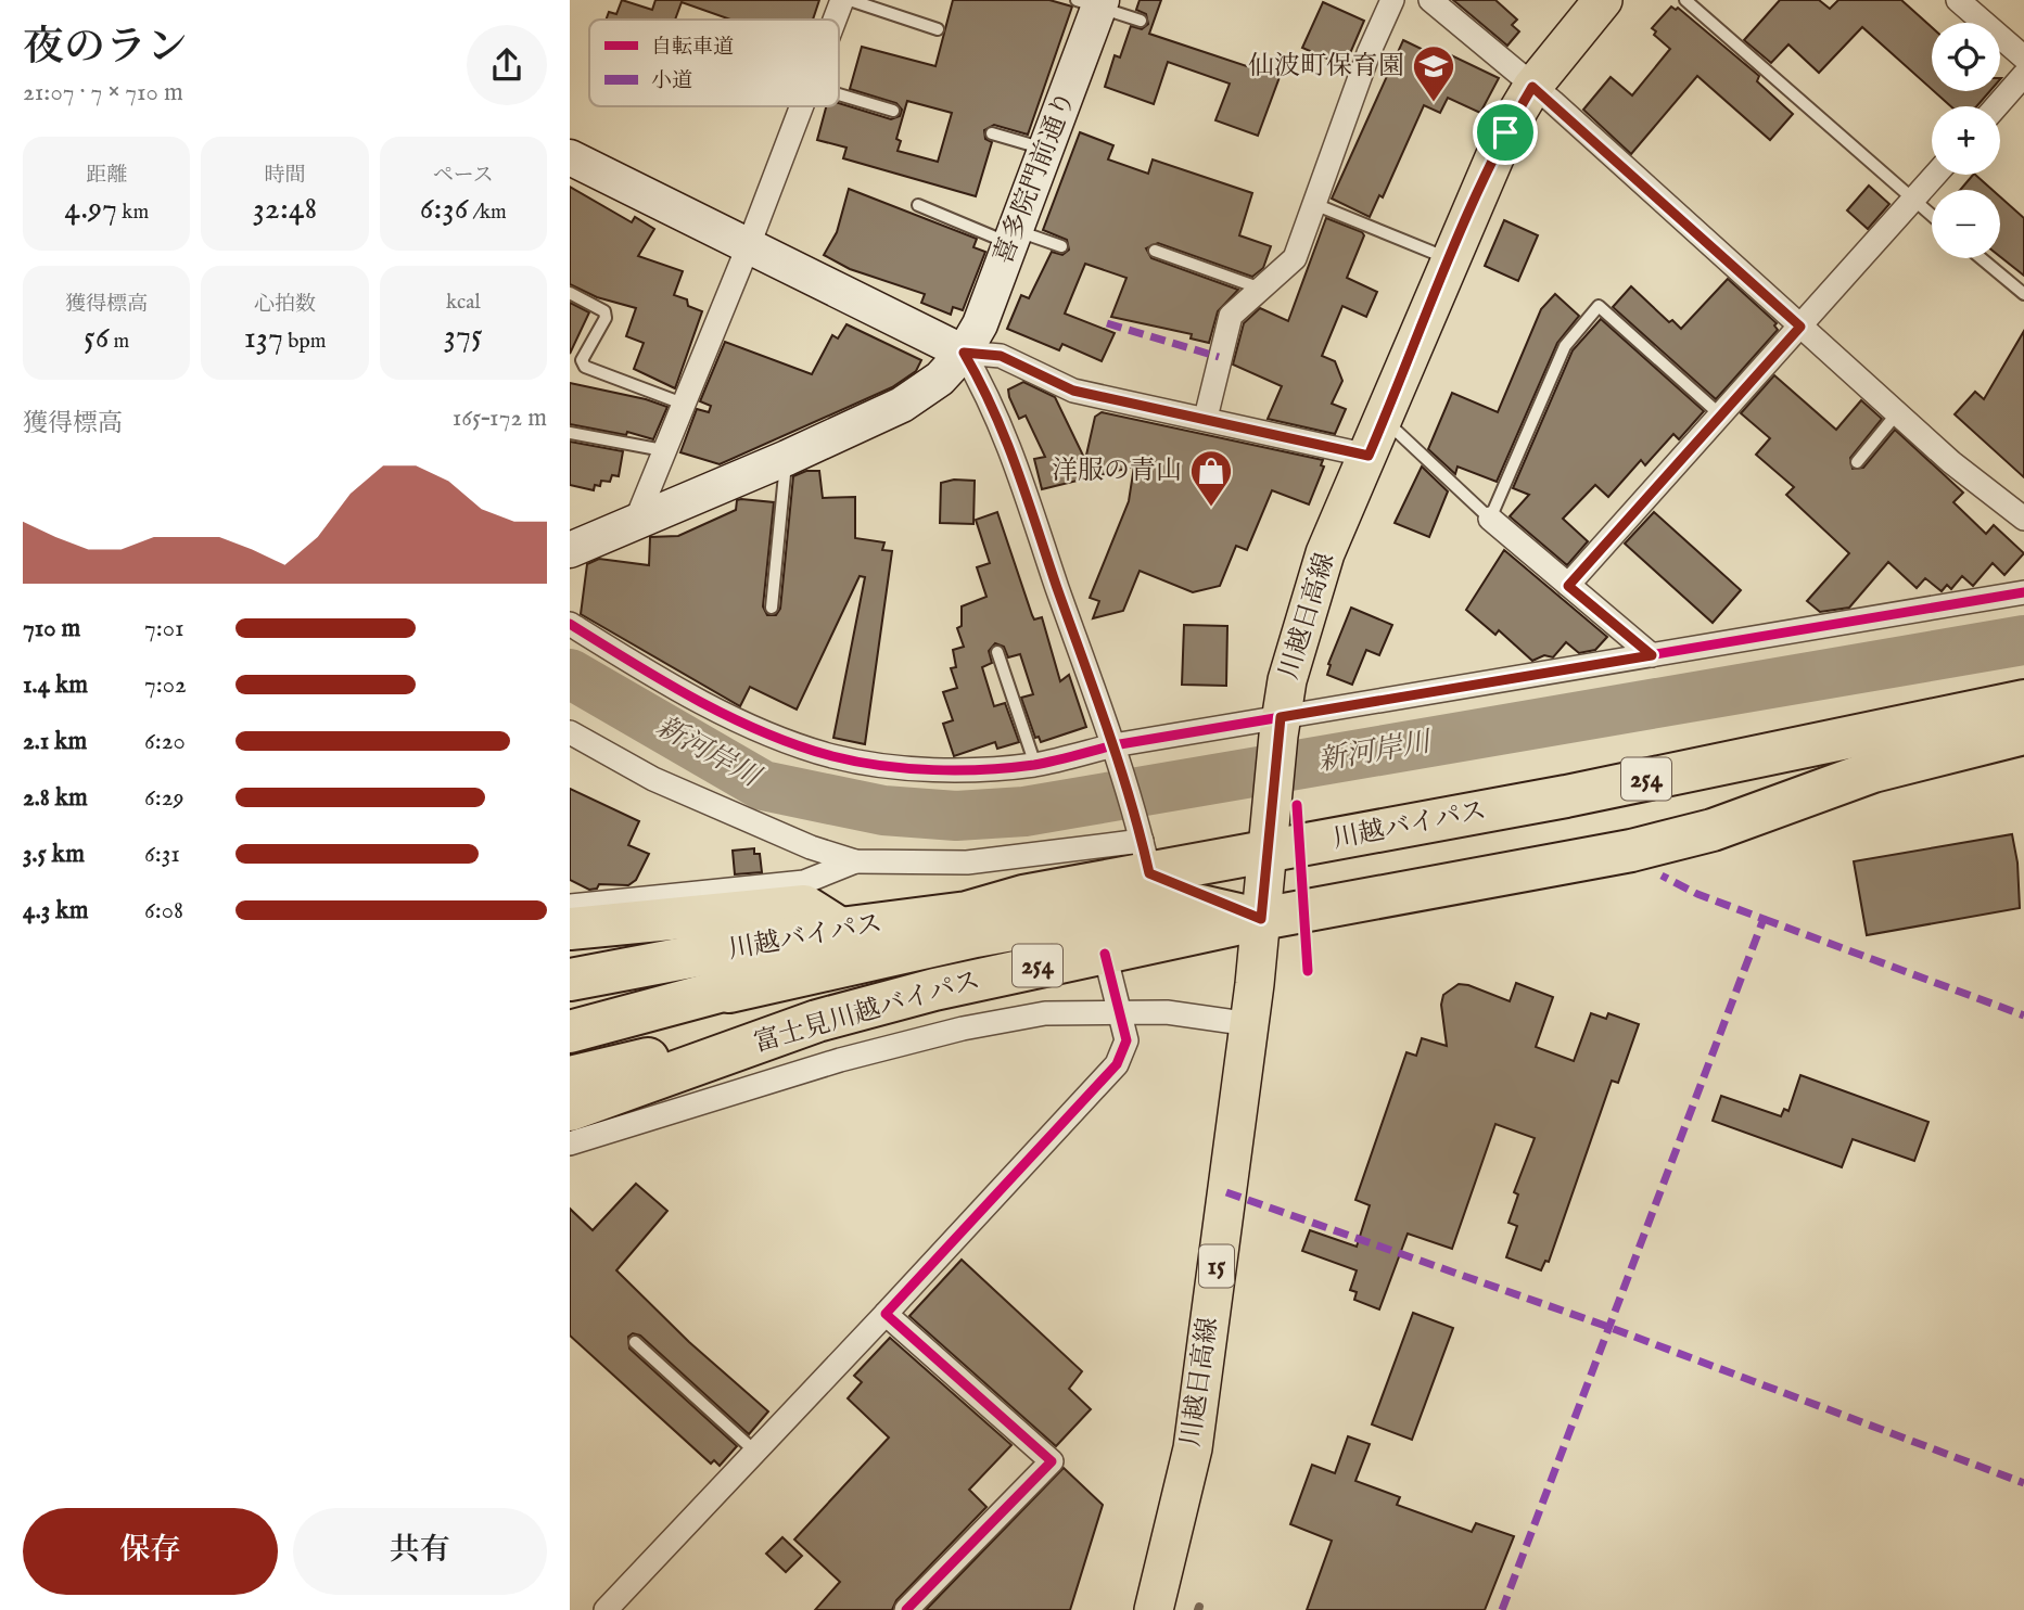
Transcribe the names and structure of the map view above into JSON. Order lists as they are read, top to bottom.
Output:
{
  "streets": {
    "highway": ["254", "川越バイパス", "富士見川越バイパス"],
    "main road": ["川越日高線", "15"],
    "street": ["喜多院門前通り"]
  },
  "crossings": [
    ["川越日高線", "254"],
    ["川越日高線", "川越バイパス"],
    ["川越日高線", "富士見川越バイパス"],
    ["254", "川越バイパス"],
    ["254", "富士見川越バイパス"]
  ],
  "water": ["新河岸川"],
  "places": {
    "school or university": ["仙波町保育園"],
    "shop": ["洋服の青山"]
  },
  "legend": ["自転車道", "小道"],
  "page": {
    "heading": ["夜のラン", "21:07 · 7 × 710 m"],
    "map_buttons": ["+", "−"],
    "stats": [
      ["距離", "4.97 km"],
      ["時間", "32:48"],
      ["ペース", "6:36 /km"],
      ["獲得標高", "56 m"],
      ["心拍数", "137 bpm"],
      ["kcal", "375"]
    ],
    "chart": ["獲得標高", "165–172 m"],
    "list": [
      {
        "name": "710 m",
        "note": "7:01"
      },
      {
        "name": "1.4 km",
        "note": "7:02"
      },
      {
        "name": "2.1 km",
        "note": "6:20"
      },
      {
        "name": "2.8 km",
        "note": "6:29"
      },
      {
        "name": "3.5 km",
        "note": "6:31"
      },
      {
        "name": "4.3 km",
        "note": "6:08"
      }
    ],
    "buttons": ["保存", "共有"]
  }
}
